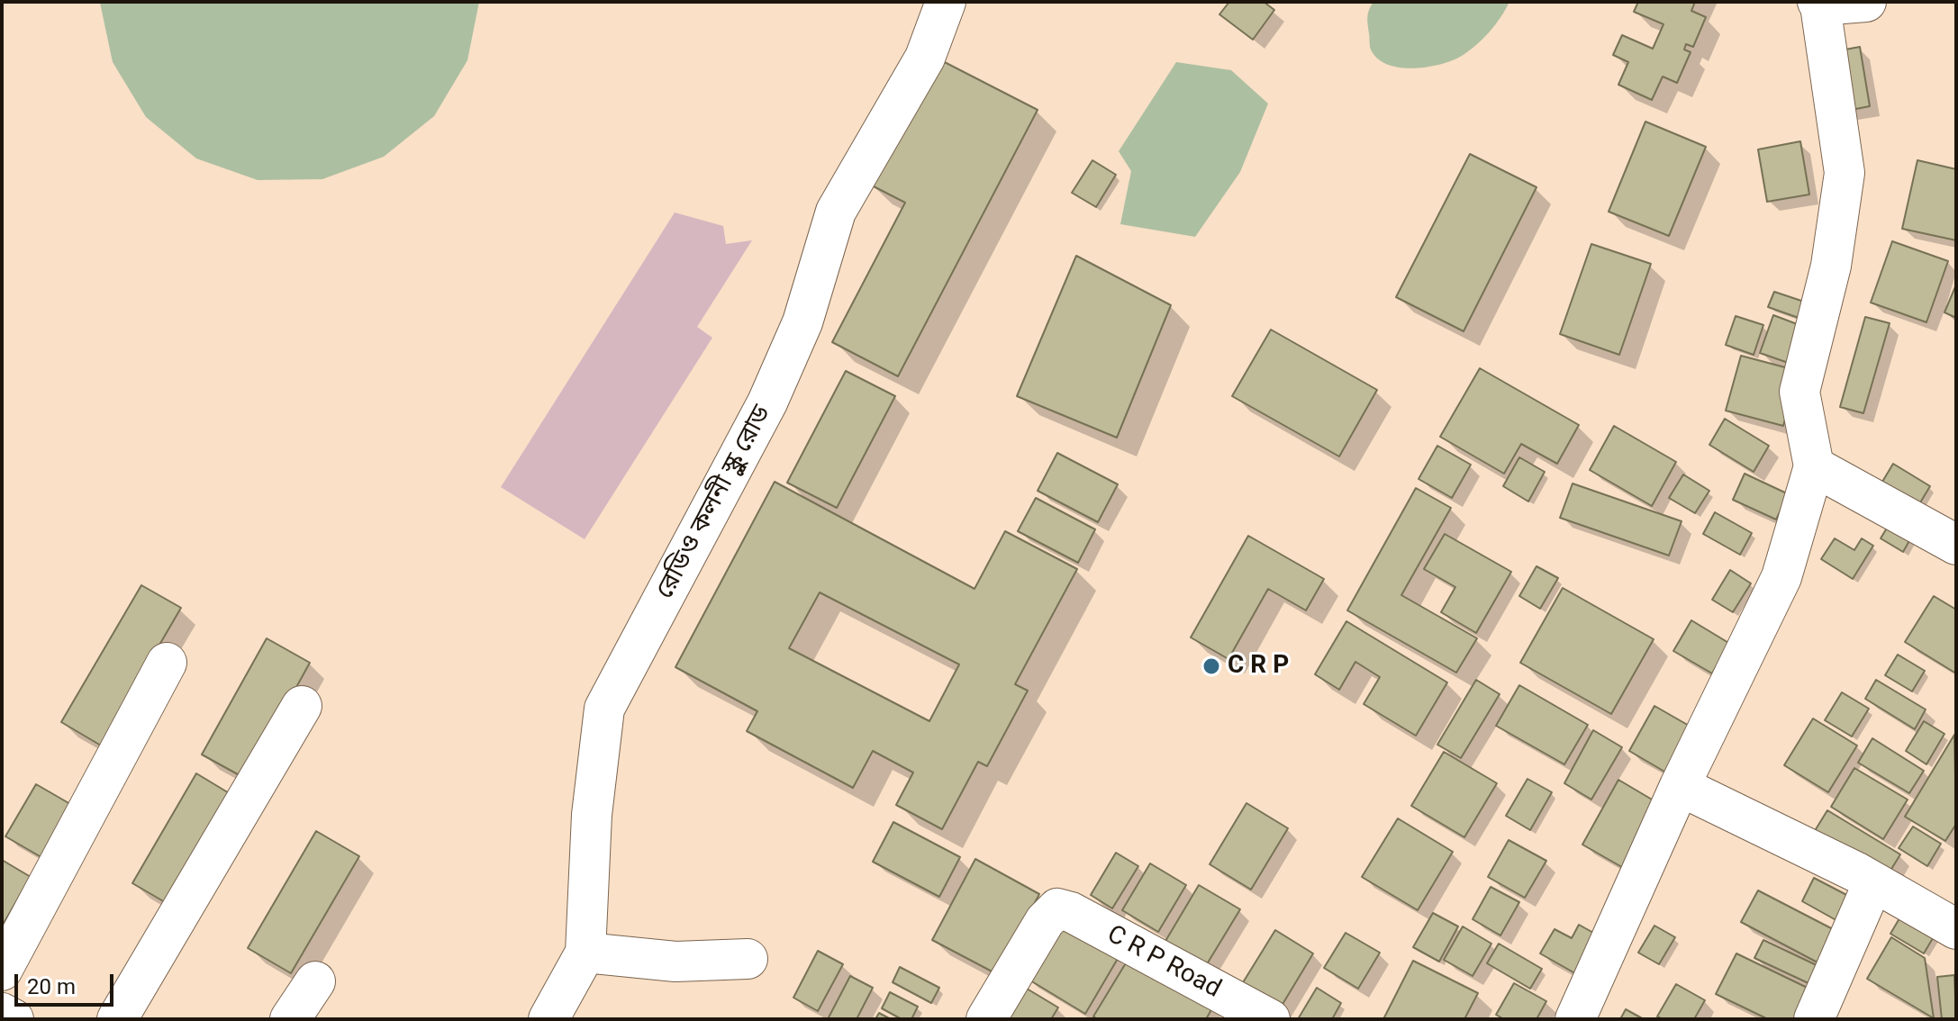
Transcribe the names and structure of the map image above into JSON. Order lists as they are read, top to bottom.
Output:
{
  "streets": {
    "street": ["রেডিও কলনী স্কুল রোড", "C R P Road"]
  },
  "places": ["C R P"],
  "scale_bar": "20 m"
}
